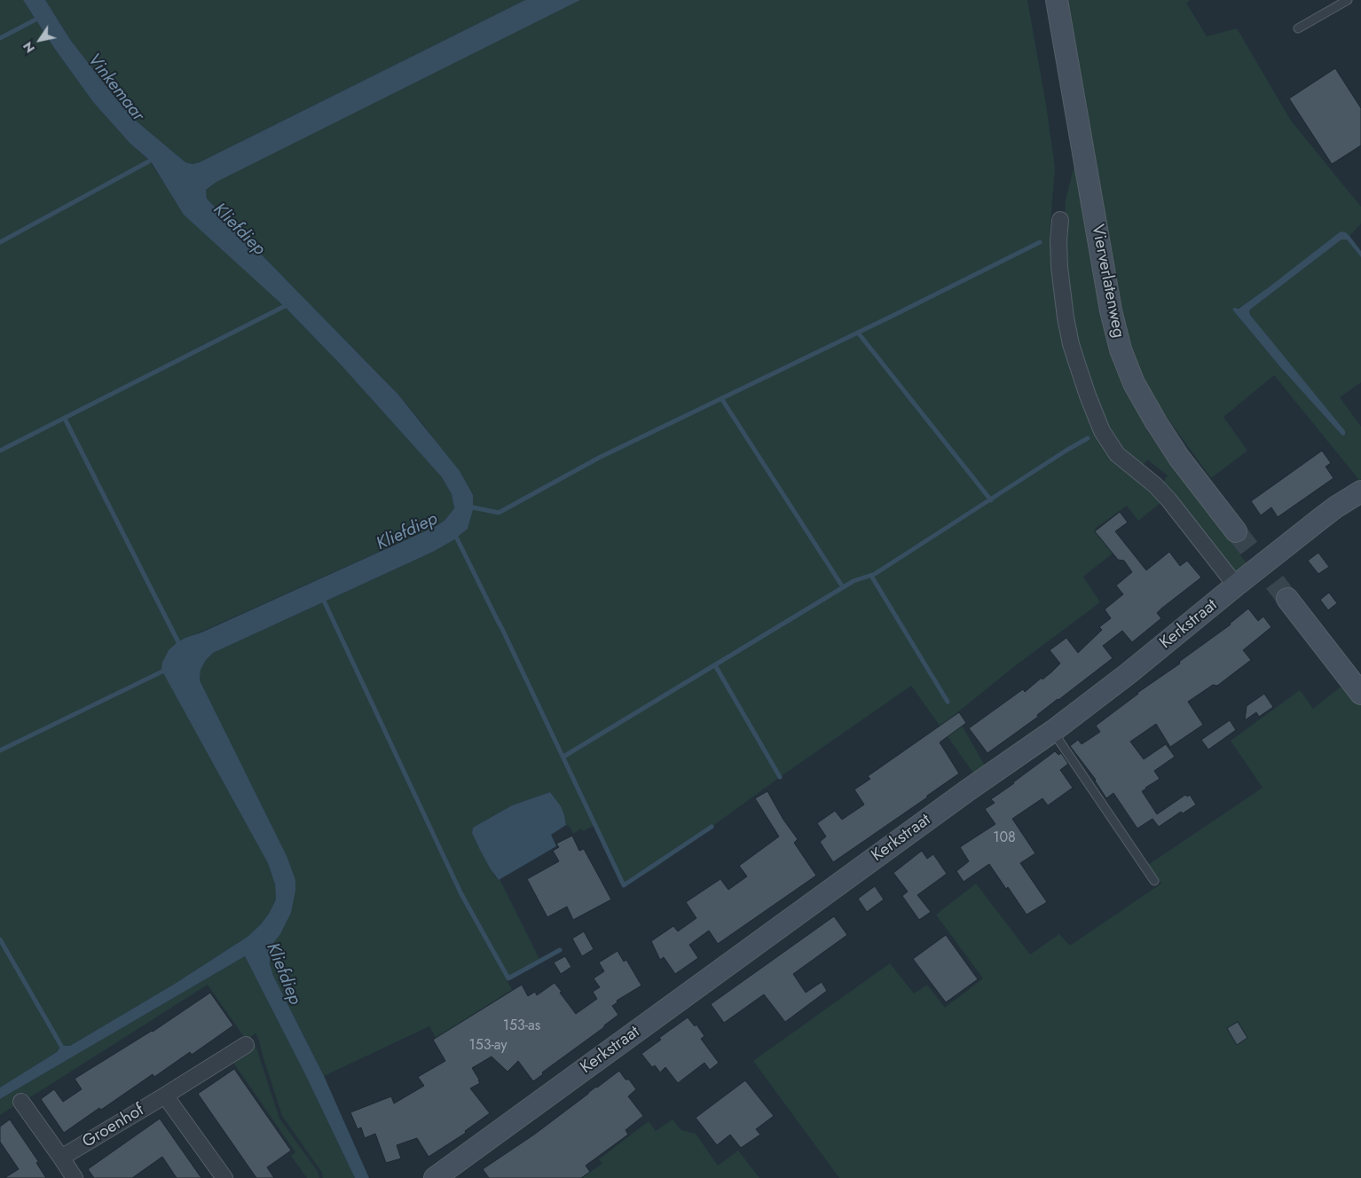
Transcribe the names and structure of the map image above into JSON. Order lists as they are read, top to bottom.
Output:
{
  "streets": {
    "street": ["Vierverlatenweg", "Kerkstraat", "Groenhof"]
  },
  "water": ["Vinkemaar", "Kliefdiep"],
  "house_numbers": ["108", "153-as", "153-ay"],
  "north": "bottom left"
}
